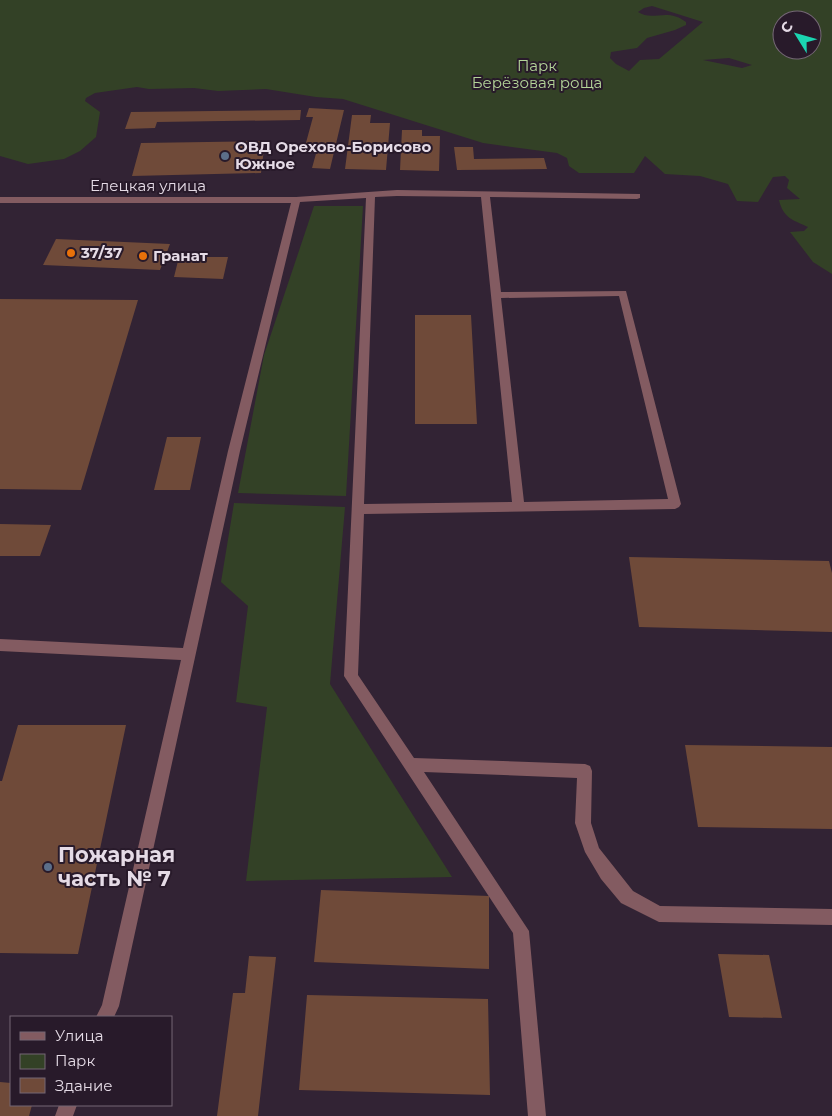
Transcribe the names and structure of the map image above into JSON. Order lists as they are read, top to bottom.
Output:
{
  "streets": {
    "street": ["Елецкая улица"]
  },
  "parks": ["Парк Берёзовая роща"],
  "places": [
    "ОВД Орехово-Борисово Южное",
    "37/37",
    "Гранат",
    "Пожарная часть № 7"
  ],
  "legend": ["Улица", "Парк", "Здание"],
  "north": "top left"
}
